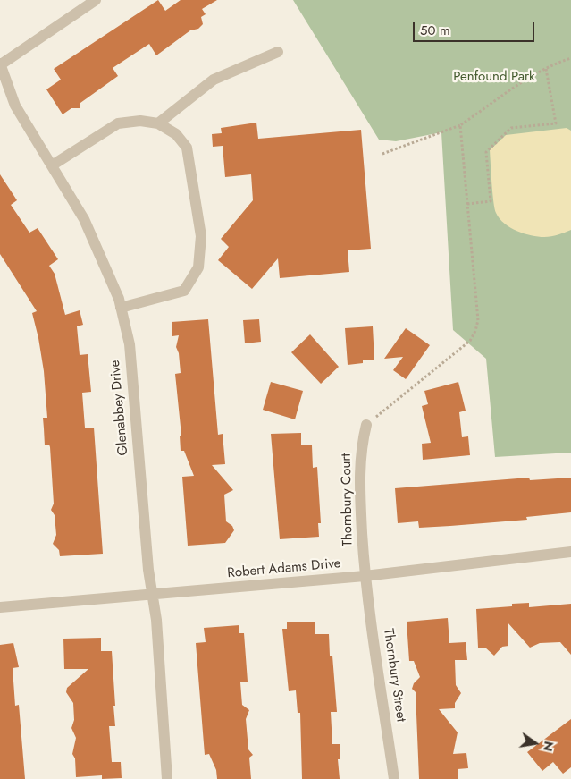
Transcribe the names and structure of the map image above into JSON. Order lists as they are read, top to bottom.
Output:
{
  "streets": {
    "street": [
      "Glenabbey Drive",
      "Thornbury Court",
      "Robert Adams Drive",
      "Thornbury Street"
    ]
  },
  "crossings": [
    ["Glenabbey Drive", "Robert Adams Drive"],
    ["Thornbury Court", "Robert Adams Drive"],
    ["Thornbury Court", "Thornbury Street"],
    ["Robert Adams Drive", "Thornbury Street"]
  ],
  "parks": ["Penfound Park"],
  "scale_bar": "50 m",
  "north": "right"
}
